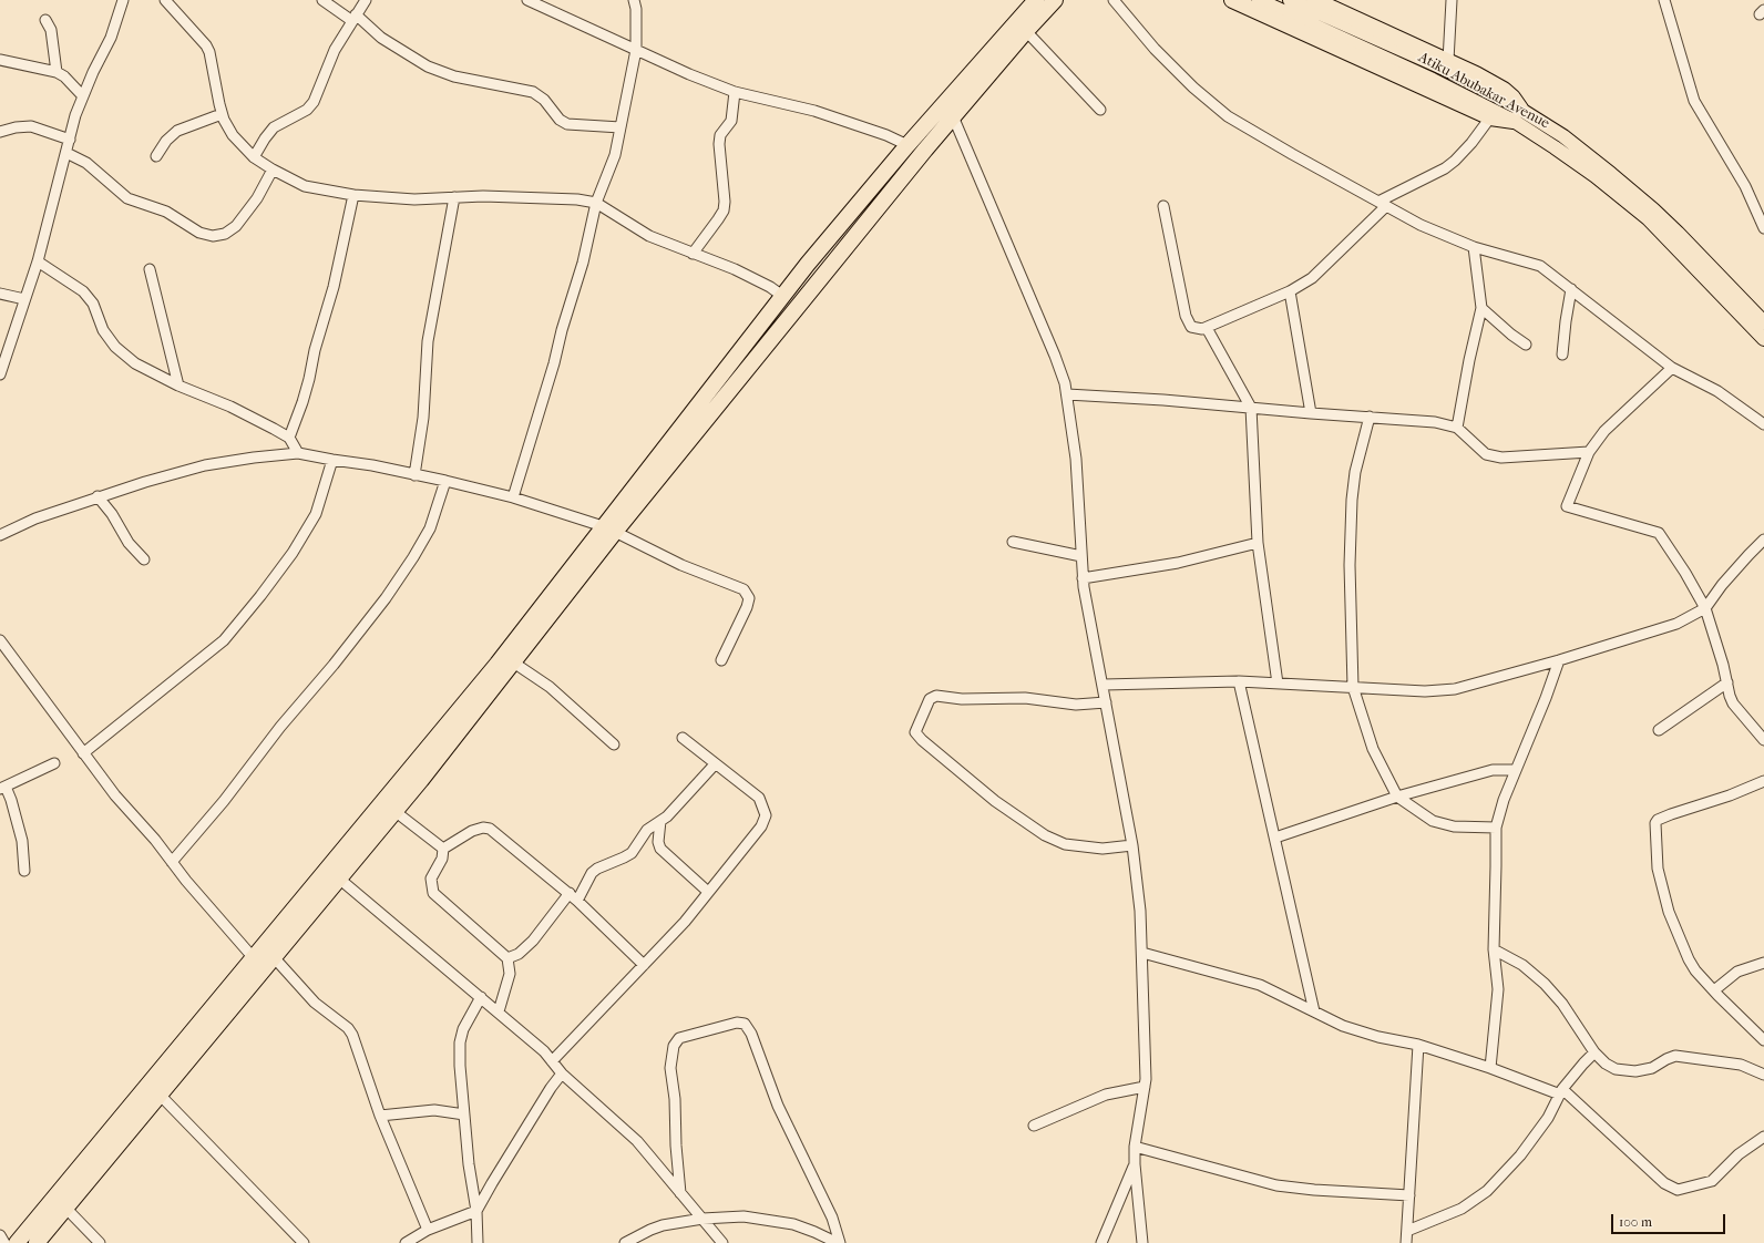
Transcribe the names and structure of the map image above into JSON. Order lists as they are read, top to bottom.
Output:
{
  "streets": {
    "main road": ["Atiku Abubakar Avenue"]
  },
  "scale_bar": "100 m"
}
